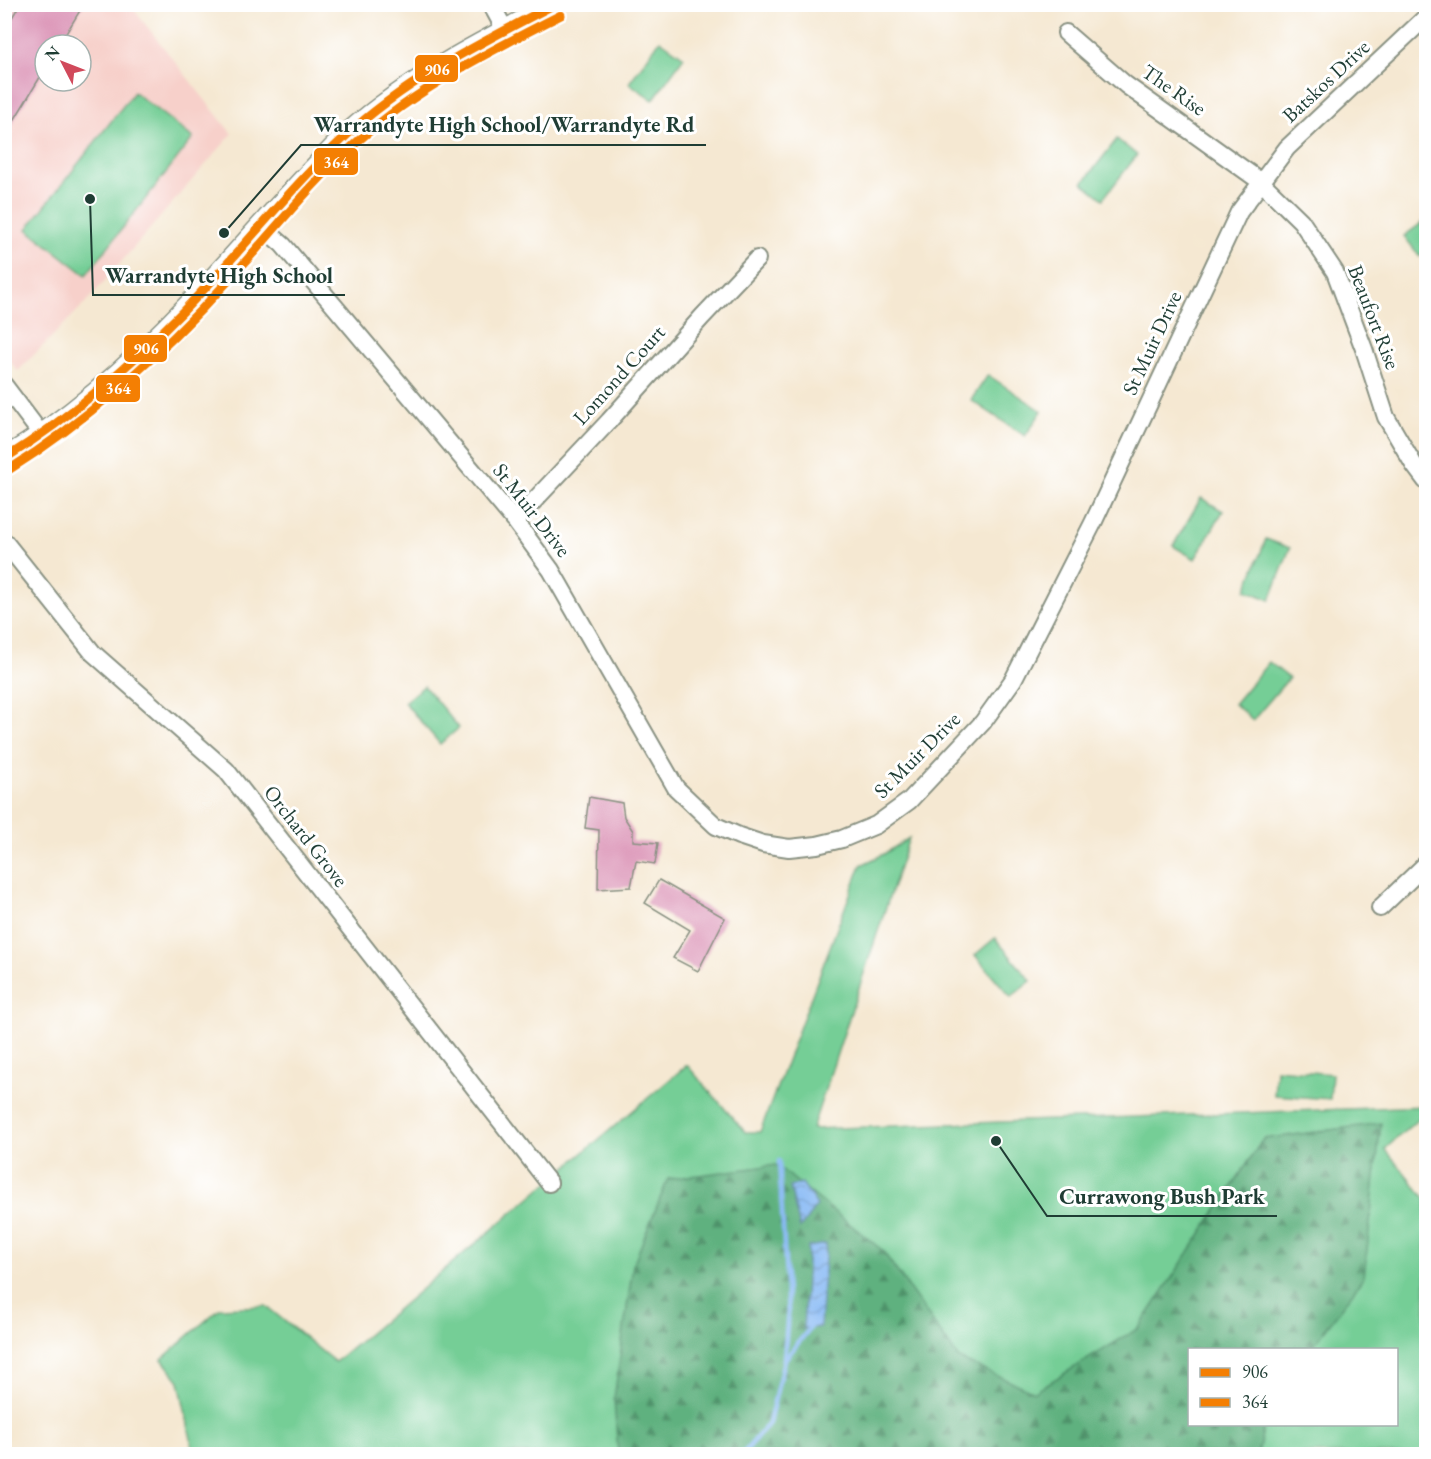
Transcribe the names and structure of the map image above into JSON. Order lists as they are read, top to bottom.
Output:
{
  "streets": {
    "street": [
      "Batskos Drive",
      "The Rise",
      "Beaufort Rise",
      "St Muir Drive",
      "Lomond Court",
      "Orchard Grove"
    ]
  },
  "crossings": [
    ["Batskos Drive", "The Rise"],
    ["Batskos Drive", "Beaufort Rise"],
    ["Batskos Drive", "St Muir Drive"],
    ["The Rise", "Beaufort Rise"],
    ["The Rise", "St Muir Drive"],
    ["Beaufort Rise", "St Muir Drive"],
    ["St Muir Drive", "Lomond Court"]
  ],
  "places": ["Warrandyte High School", "Warrandyte High School/Warrandyte Rd", "Currawong Bush Park"],
  "lines": ["transit line 906", "transit line 364"],
  "legend": ["906", "364"],
  "north": "top left"
}
